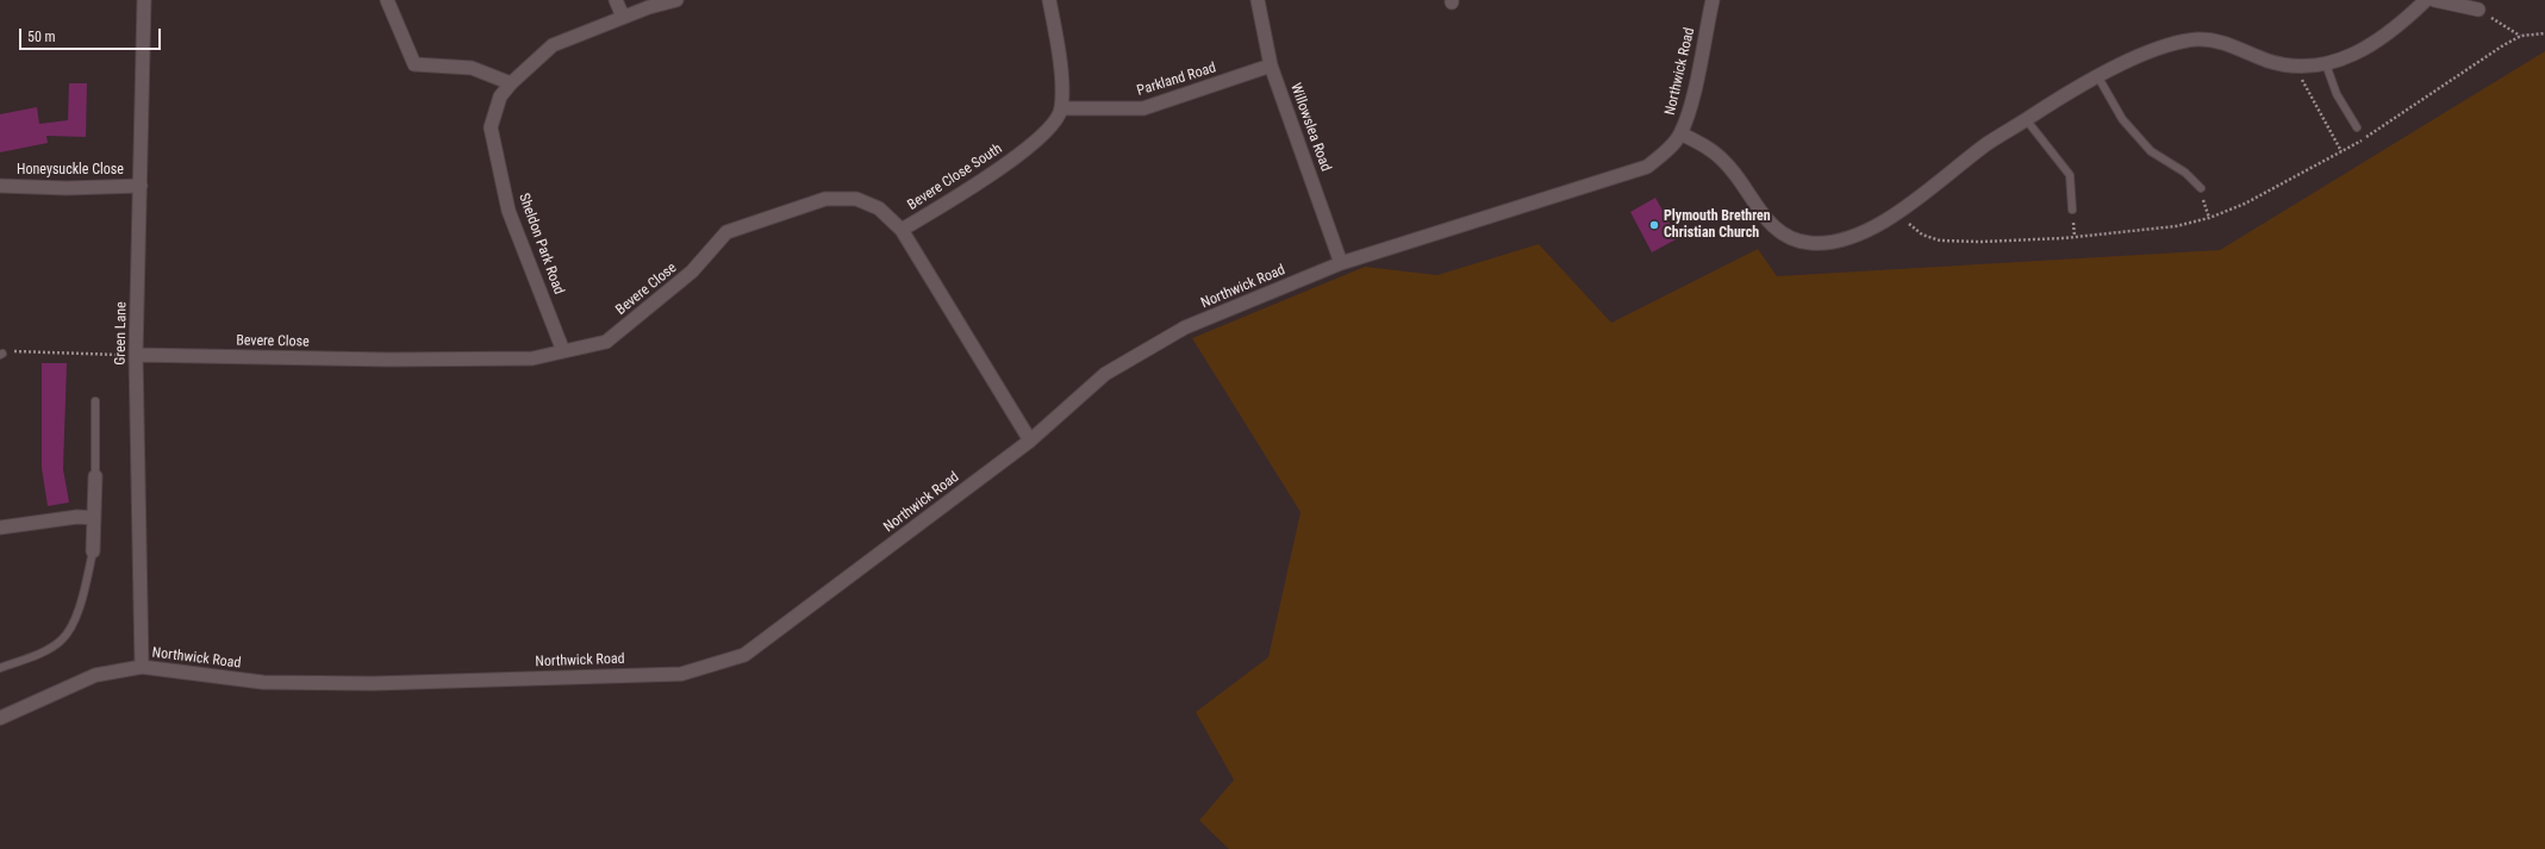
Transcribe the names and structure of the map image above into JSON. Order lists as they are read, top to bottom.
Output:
{
  "streets": {
    "street": [
      "Northwick Road",
      "Parkland Road",
      "Willowslea Road",
      "Honeysuckle Close",
      "Bevere Close South",
      "Sheldon Park Road",
      "Bevere Close",
      "Green Lane"
    ]
  },
  "crossings": [
    ["Northwick Road", "Willowslea Road"],
    ["Northwick Road", "Bevere Close"],
    ["Northwick Road", "Green Lane"],
    ["Parkland Road", "Willowslea Road"],
    ["Parkland Road", "Bevere Close South"],
    ["Honeysuckle Close", "Green Lane"],
    ["Bevere Close South", "Bevere Close"],
    ["Sheldon Park Road", "Bevere Close"],
    ["Bevere Close", "Green Lane"]
  ],
  "places": ["Plymouth Brethren Christian Church"],
  "scale_bar": "50 m"
}
